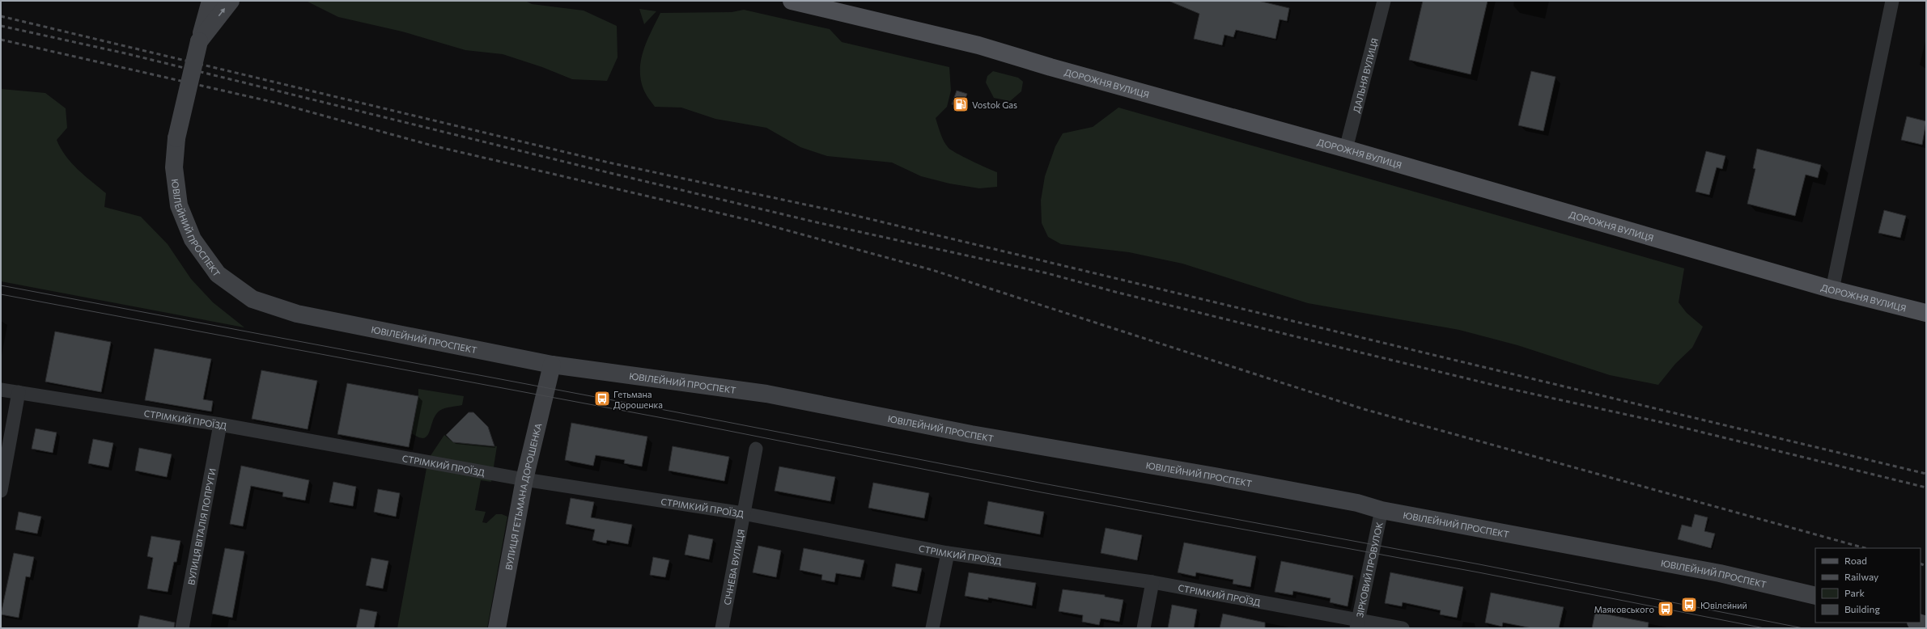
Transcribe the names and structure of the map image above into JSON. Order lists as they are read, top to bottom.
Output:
{
  "streets": {
    "main road": ["ДОРОЖНЯ ВУЛИЦЯ", "ЮВІЛЕЙНИЙ ПРОСПЕКТ", "ВУЛИЦЯ ГЕТЬМАНА ДОРОШЕНКА"],
    "street": [
      "ДАЛЬНЯ ВУЛИЦЯ",
      "СТРІМКИЙ ПРОЇЗД",
      "ВУЛИЦЯ ВІТАЛІЯ ПОПРУГИ",
      "СІЧНЕВА ВУЛИЦЯ",
      "ЗІРКОВИЙ ПРОВУЛОК"
    ]
  },
  "crossings": [
    ["ДАЛЬНЯ ВУЛИЦЯ", "ДОРОЖНЯ ВУЛИЦЯ"],
    ["ЮВІЛЕЙНИЙ ПРОСПЕКТ", "ВУЛИЦЯ ГЕТЬМАНА ДОРОШЕНКА"],
    ["ЮВІЛЕЙНИЙ ПРОСПЕКТ", "ЗІРКОВИЙ ПРОВУЛОК"],
    ["СТРІМКИЙ ПРОЇЗД", "ВУЛИЦЯ ГЕТЬМАНА ДОРОШЕНКА"],
    ["СТРІМКИЙ ПРОЇЗД", "ВУЛИЦЯ ВІТАЛІЯ ПОПРУГИ"],
    ["СТРІМКИЙ ПРОЇЗД", "СІЧНЕВА ВУЛИЦЯ"],
    ["СТРІМКИЙ ПРОЇЗД", "ЗІРКОВИЙ ПРОВУЛОК"]
  ],
  "places": {
    "fuel station": ["Vostok Gas"],
    "bus stop": ["Гетьмана Дорошенка", "Ювілейний", "Маяковського"]
  },
  "legend": [
    "Road",
    "Railway",
    "Park",
    "Building"
  ]
}
